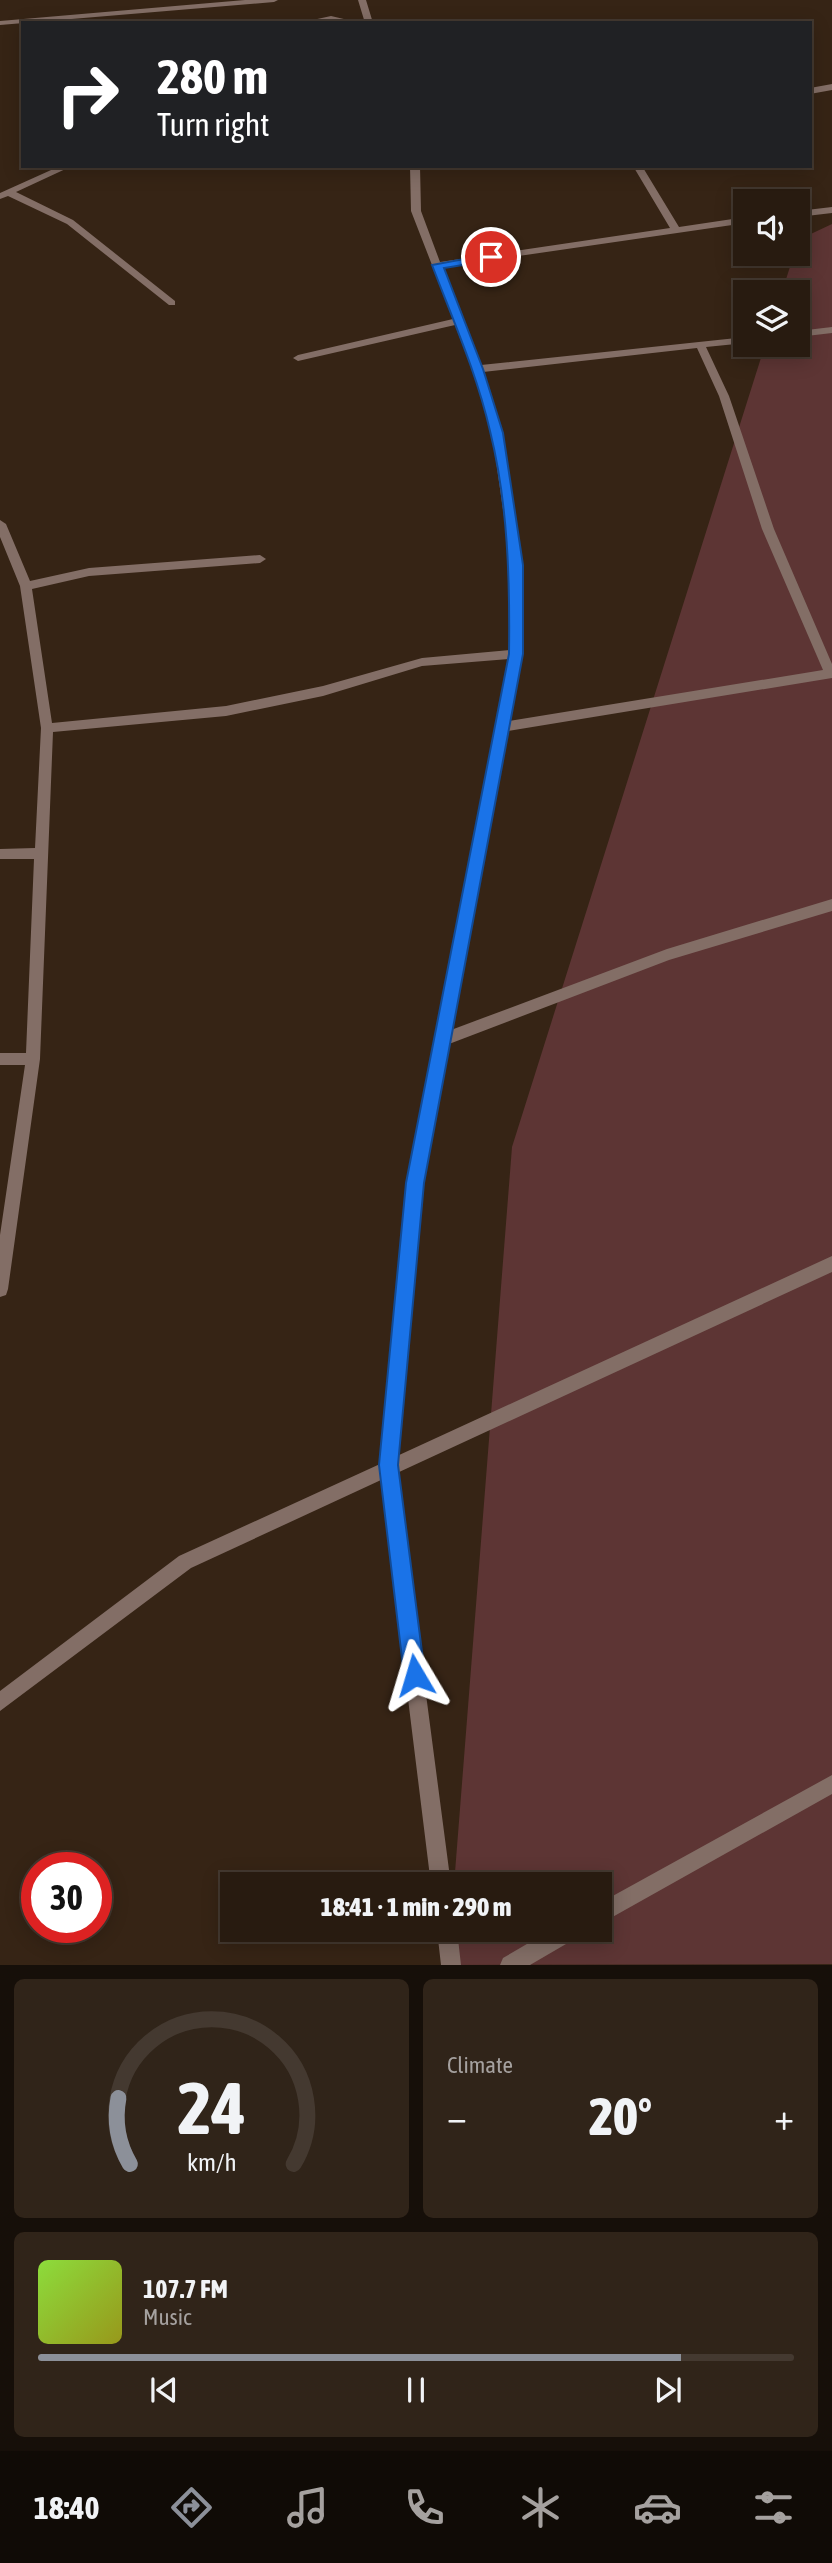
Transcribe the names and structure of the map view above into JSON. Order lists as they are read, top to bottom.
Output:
{
  "page": {
    "turn": ["280 m", "Turn right"],
    "limit": "30",
    "trip": "18:41 · 1 min · 290 m",
    "tile": "Climate",
    "heat": ["−", "20°", "+"],
    "song": ["107.7 FM", "Music"],
    "tabs": "18:40",
    "gauge": ["24", "km/h"]
  }
}
